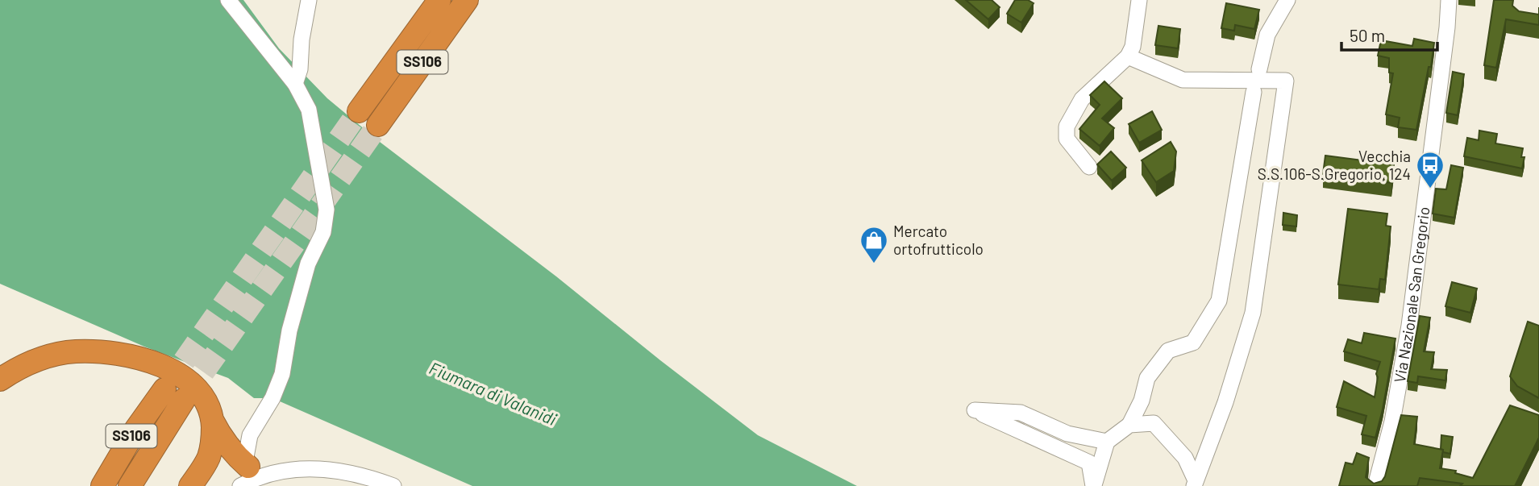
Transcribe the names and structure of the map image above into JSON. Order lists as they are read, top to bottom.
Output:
{
  "streets": {
    "highway": ["SS106"],
    "street": ["Via Nazionale San Gregorio"]
  },
  "water": ["Fiumara di Valanidi"],
  "places": {
    "bus stop": ["Vecchia S.S.106-S.Gregorio, 124"],
    "shop": ["Mercato ortofrutticolo"]
  },
  "scale_bar": "50 m"
}
